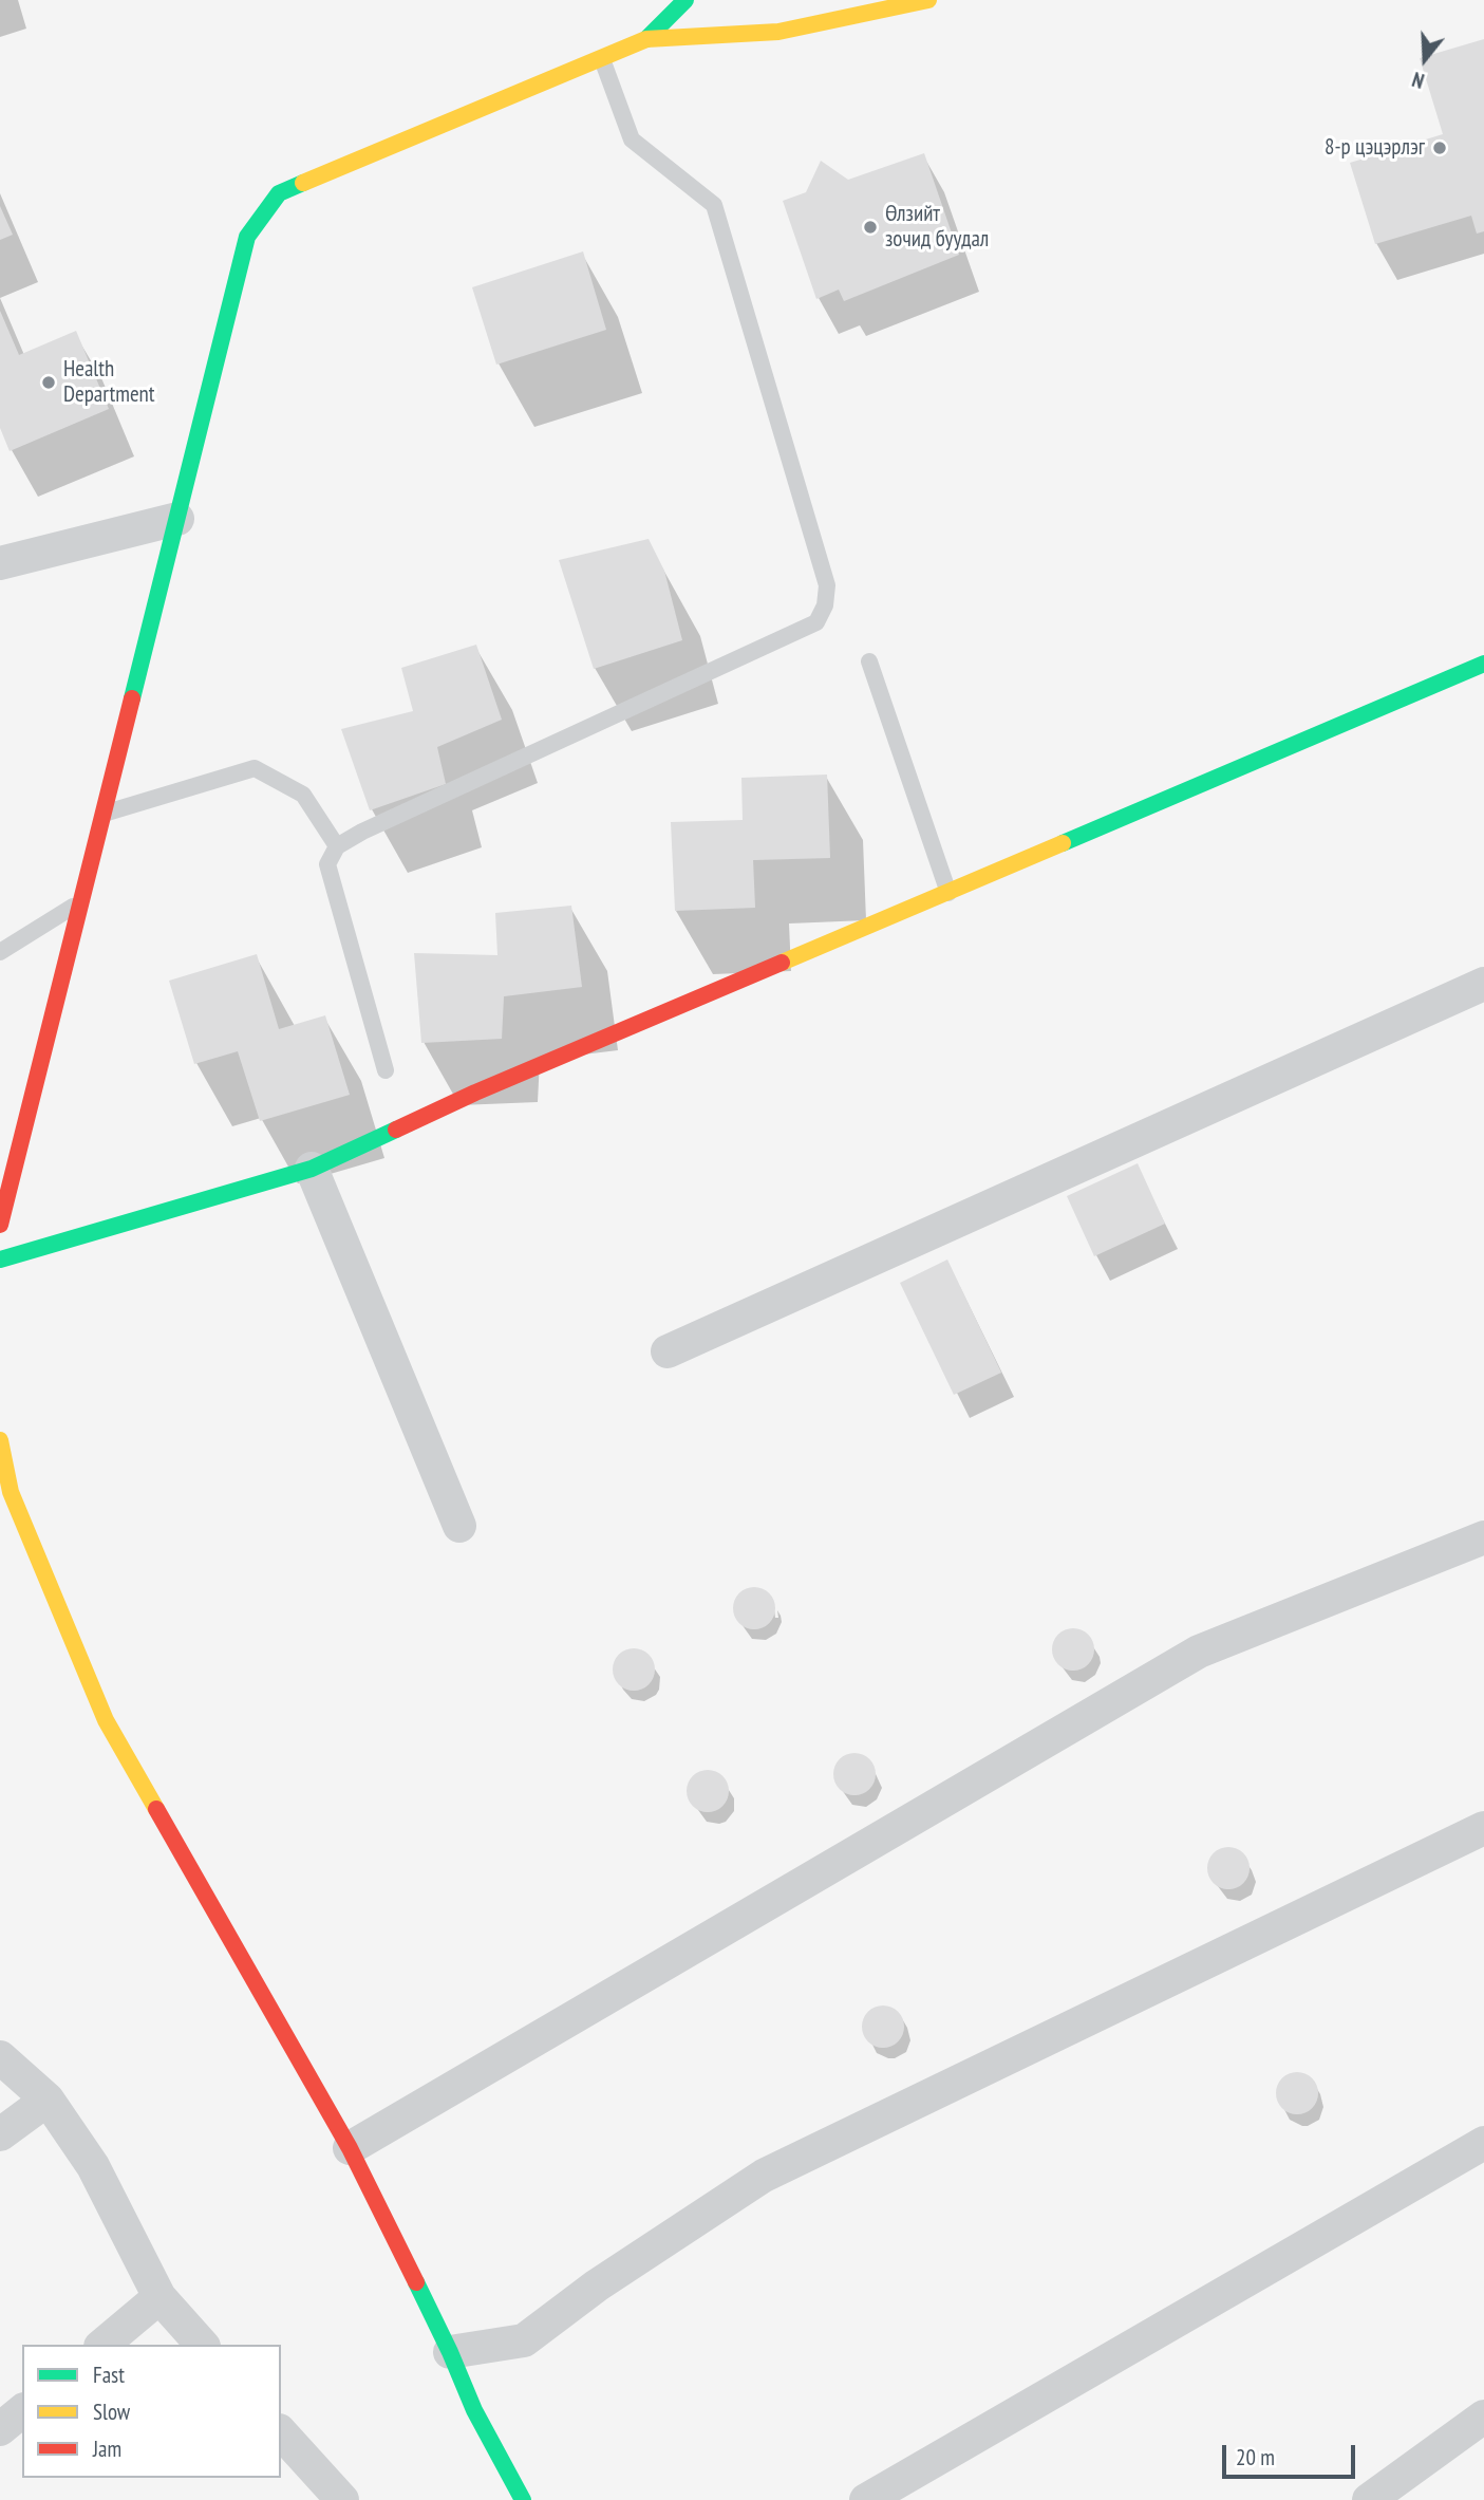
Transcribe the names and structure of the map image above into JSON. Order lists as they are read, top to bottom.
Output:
{
  "places": ["8-р цэцэрлэг", "Өлзийт зочид буудал", "Health Department"],
  "legend": ["Fast", "Slow", "Jam"],
  "scale_bar": "20 m",
  "north": "bottom"
}
